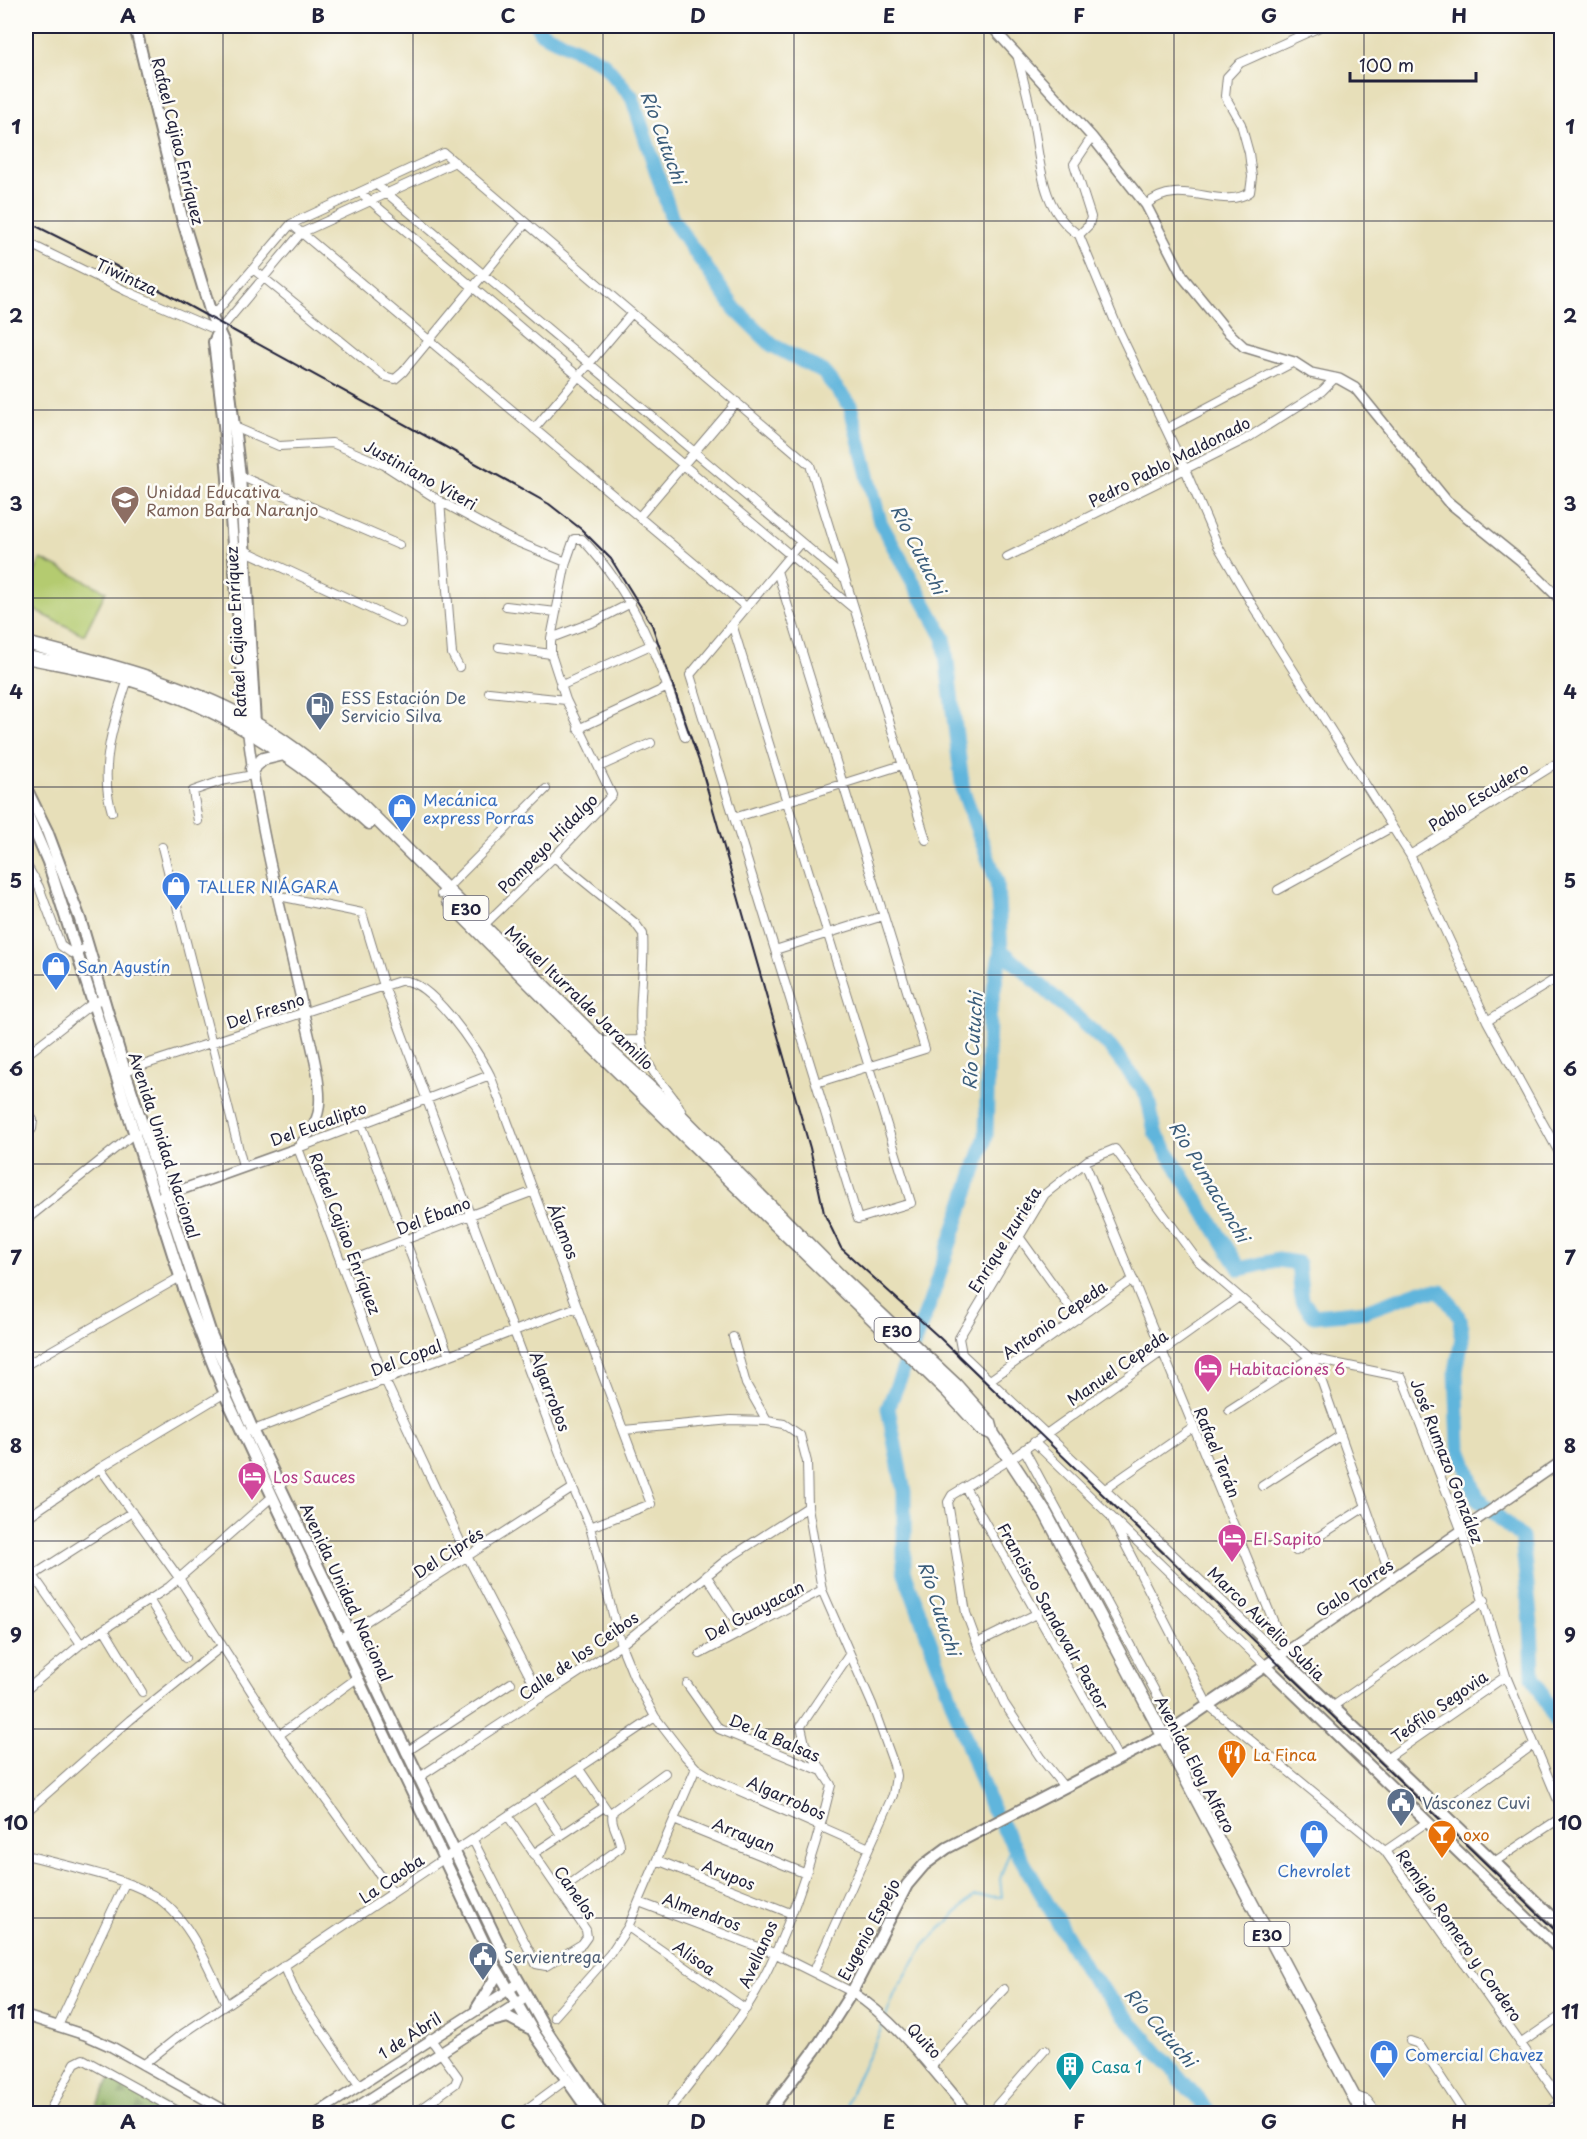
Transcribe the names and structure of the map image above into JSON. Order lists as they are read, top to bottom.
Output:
{
  "streets": {
    "main road": [
      "Rafael Cajiao Enríquez",
      "E30",
      "Miguel Iturralde Jaramillo",
      "Avenida Unidad Nacional",
      "Galo Torres",
      "Marco Aurelio Subia",
      "Avenida Eloy Alfaro",
      "Eugenio Espejo"
    ],
    "street": [
      "Tiwintza",
      "Pedro Pablo Maldonado",
      "Justiniano Viteri",
      "Pablo Escudero",
      "Pompeyo Hidalgo",
      "Del Fresno",
      "Del Eucalipto",
      "Del Ébano",
      "Álamos",
      "Enrique Izurieta",
      "Antonio Cepeda",
      "Del Copal",
      "Manuel Cepeda",
      "Algarrobos",
      "Rafael Terán",
      "José Rumazo González",
      "Del Ciprés",
      "Del Guayacan",
      "Francisco Sandovalr Pastor",
      "Calle de los Ceibos",
      "Teófilo Segovia",
      "De la Balsas",
      "Arrayan",
      "Arupos",
      "La Caoba",
      "Canelos",
      "Almendros",
      "Remigio Romero y Cordero",
      "Avellanos",
      "Alisoa",
      "1 de Abril",
      "Quito"
    ]
  },
  "crossings": [
    ["Rafael Cajiao Enríquez", "Tiwintza"],
    ["Rafael Cajiao Enríquez", "Justiniano Viteri"],
    ["Rafael Cajiao Enríquez", "Miguel Iturralde Jaramillo"],
    ["Rafael Cajiao Enríquez", "Del Fresno"],
    ["Rafael Cajiao Enríquez", "Del Eucalipto"],
    ["Rafael Cajiao Enríquez", "Del Ébano"],
    ["Rafael Cajiao Enríquez", "Del Copal"],
    ["Rafael Cajiao Enríquez", "Algarrobos"],
    ["Rafael Cajiao Enríquez", "Del Ciprés"],
    ["Rafael Cajiao Enríquez", "Calle de los Ceibos"],
    ["Justiniano Viteri", "Pompeyo Hidalgo"],
    ["Pompeyo Hidalgo", "Miguel Iturralde Jaramillo"],
    ["Miguel Iturralde Jaramillo", "Avenida Eloy Alfaro"],
    ["Del Fresno", "Avenida Unidad Nacional"],
    ["Del Fresno", "Álamos"],
    ["Del Fresno", "Algarrobos"],
    ["Del Eucalipto", "Avenida Unidad Nacional"],
    ["Del Eucalipto", "Álamos"],
    ["Del Eucalipto", "Algarrobos"],
    ["Avenida Unidad Nacional", "Del Copal"],
    ["Avenida Unidad Nacional", "Del Ciprés"],
    ["Avenida Unidad Nacional", "Calle de los Ceibos"],
    ["Avenida Unidad Nacional", "La Caoba"],
    ["Avenida Unidad Nacional", "1 de Abril"],
    ["Del Ébano", "Álamos"],
    ["Del Ébano", "Algarrobos"],
    ["Álamos", "Del Copal"],
    ["Álamos", "Algarrobos"],
    ["Enrique Izurieta", "Rafael Terán"],
    ["Enrique Izurieta", "José Rumazo González"],
    ["Enrique Izurieta", "Marco Aurelio Subia"],
    ["Antonio Cepeda", "Rafael Terán"],
    ["Antonio Cepeda", "Marco Aurelio Subia"],
    ["Del Copal", "Algarrobos"],
    ["Manuel Cepeda", "Rafael Terán"],
    ["Manuel Cepeda", "José Rumazo González"],
    ["Manuel Cepeda", "Francisco Sandovalr Pastor"],
    ["Manuel Cepeda", "Marco Aurelio Subia"],
    ["Manuel Cepeda", "Avenida Eloy Alfaro"],
    ["Algarrobos", "Del Ciprés"],
    ["Algarrobos", "Calle de los Ceibos"],
    ["Algarrobos", "La Caoba"],
    ["Algarrobos", "Avellanos"],
    ["Rafael Terán", "Galo Torres"],
    ["Rafael Terán", "Marco Aurelio Subia"],
    ["José Rumazo González", "Galo Torres"],
    ["José Rumazo González", "Teófilo Segovia"],
    ["Galo Torres", "Marco Aurelio Subia"],
    ["Galo Torres", "Avenida Eloy Alfaro"],
    ["Galo Torres", "Eugenio Espejo"],
    ["Galo Torres", "Remigio Romero y Cordero"],
    ["Francisco Sandovalr Pastor", "Eugenio Espejo"],
    ["Marco Aurelio Subia", "Teófilo Segovia"],
    ["Marco Aurelio Subia", "Remigio Romero y Cordero"],
    ["De la Balsas", "Avellanos"],
    ["Avenida Eloy Alfaro", "Eugenio Espejo"],
    ["Arrayan", "Avellanos"],
    ["Arupos", "Avellanos"],
    ["La Caoba", "Canelos"],
    ["Almendros", "Eugenio Espejo"],
    ["Almendros", "Avellanos"],
    ["Almendros", "Quito"],
    ["Eugenio Espejo", "Quito"],
    ["Avellanos", "Alisoa"]
  ],
  "water": ["Río Cutuchi", "Rio Pumacunchi"],
  "places": {
    "school or university": ["Unidad Educativa Ramon Barba Naranjo"],
    "fuel station": ["ESS Estación De Servicio Silva"],
    "shop": [
      "Mecánica express Porras",
      "TALLER NIÁGARA",
      "San Agustín",
      "Chevrolet",
      "Comercial Chavez"
    ],
    "hotel": ["Habitaciones 6", "Los Sauces", "El Sapito"],
    "restaurant": ["La Finca"],
    "public building": ["Vásconez Cuvi", "Servientrega"],
    "bar": ["oxo"],
    "building": ["Casa 1"]
  },
  "scale_bar": "100 m",
  "grid": {
    "columns": [
      "A",
      "B",
      "C",
      "D",
      "E",
      "F",
      "G",
      "H"
    ],
    "rows": [
      "1",
      "2",
      "3",
      "4",
      "5",
      "6",
      "7",
      "8",
      "9",
      "10",
      "11"
    ]
  }
}
